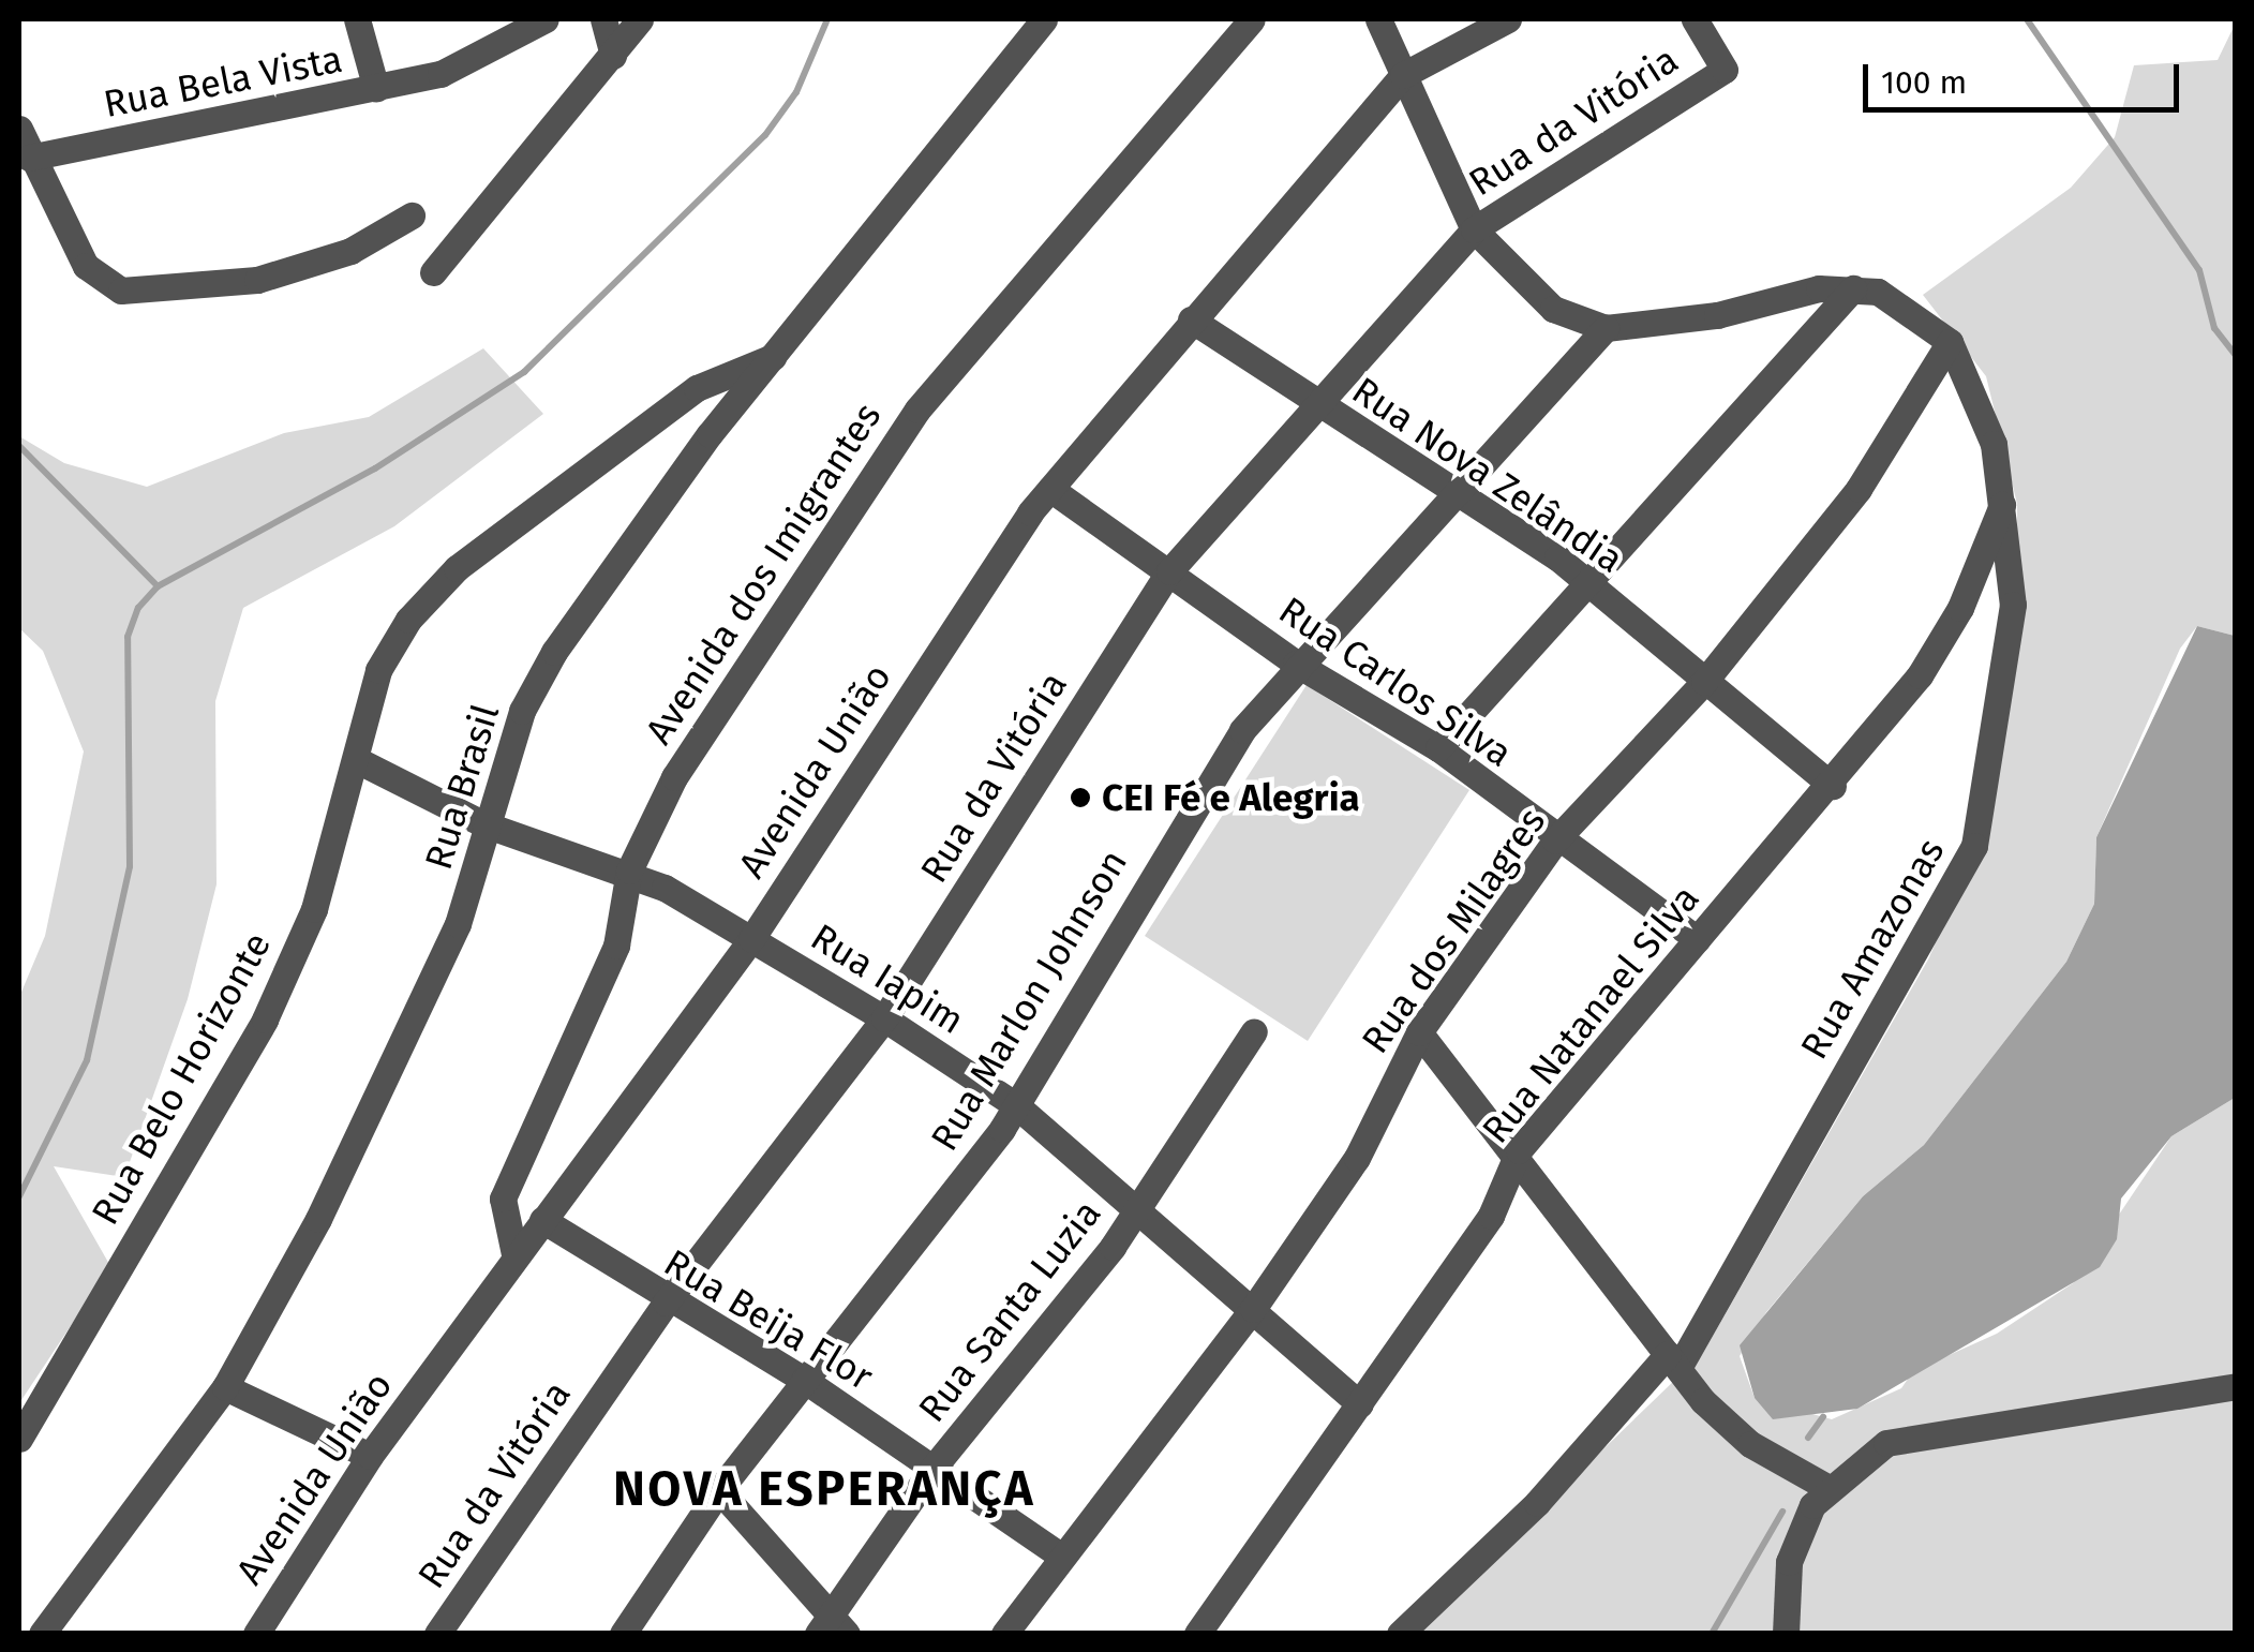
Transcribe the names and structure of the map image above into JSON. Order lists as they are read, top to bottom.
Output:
{
  "streets": {
    "street": [
      "Rua Bela Vista",
      "Rua da Vitória",
      "Rua Nova Zelândia",
      "Avenida dos Imigrantes",
      "Rua Carlos Silva",
      "Avenida União",
      "Rua Brasil",
      "Rua dos Milagres",
      "Rua Amazonas",
      "Rua Iapim",
      "Rua Marlon Johnson",
      "Rua Natanael Silva",
      "Rua Belo Horizonte",
      "Rua Santa Luzia",
      "Rua Beija Flor"
    ]
  },
  "crossings": [
    ["Rua da Vitória", "Rua Nova Zelândia"],
    ["Rua da Vitória", "Rua Carlos Silva"],
    ["Rua da Vitória", "Rua Iapim"],
    ["Rua da Vitória", "Rua Beija Flor"],
    ["Rua Nova Zelândia", "Avenida União"],
    ["Rua Nova Zelândia", "Rua dos Milagres"],
    ["Rua Nova Zelândia", "Rua Marlon Johnson"],
    ["Rua Nova Zelândia", "Rua Natanael Silva"],
    ["Avenida dos Imigrantes", "Avenida União"],
    ["Avenida dos Imigrantes", "Rua Iapim"],
    ["Rua Carlos Silva", "Avenida União"],
    ["Rua Carlos Silva", "Rua dos Milagres"],
    ["Rua Carlos Silva", "Rua Marlon Johnson"],
    ["Rua Carlos Silva", "Rua Natanael Silva"],
    ["Avenida União", "Rua Iapim"],
    ["Avenida União", "Rua Beija Flor"],
    ["Rua Brasil", "Rua Iapim"],
    ["Rua Brasil", "Rua Belo Horizonte"],
    ["Rua dos Milagres", "Rua Amazonas"],
    ["Rua dos Milagres", "Rua Iapim"],
    ["Rua dos Milagres", "Rua Beija Flor"],
    ["Rua Amazonas", "Rua Marlon Johnson"],
    ["Rua Amazonas", "Rua Natanael Silva"],
    ["Rua Iapim", "Rua Marlon Johnson"],
    ["Rua Iapim", "Rua Natanael Silva"],
    ["Rua Iapim", "Rua Belo Horizonte"],
    ["Rua Iapim", "Rua Santa Luzia"],
    ["Rua Marlon Johnson", "Rua Beija Flor"],
    ["Rua Santa Luzia", "Rua Beija Flor"]
  ],
  "districts": ["NOVA ESPERANÇA"],
  "places": ["CEI Fé e Alegria"],
  "scale_bar": "100 m"
}
